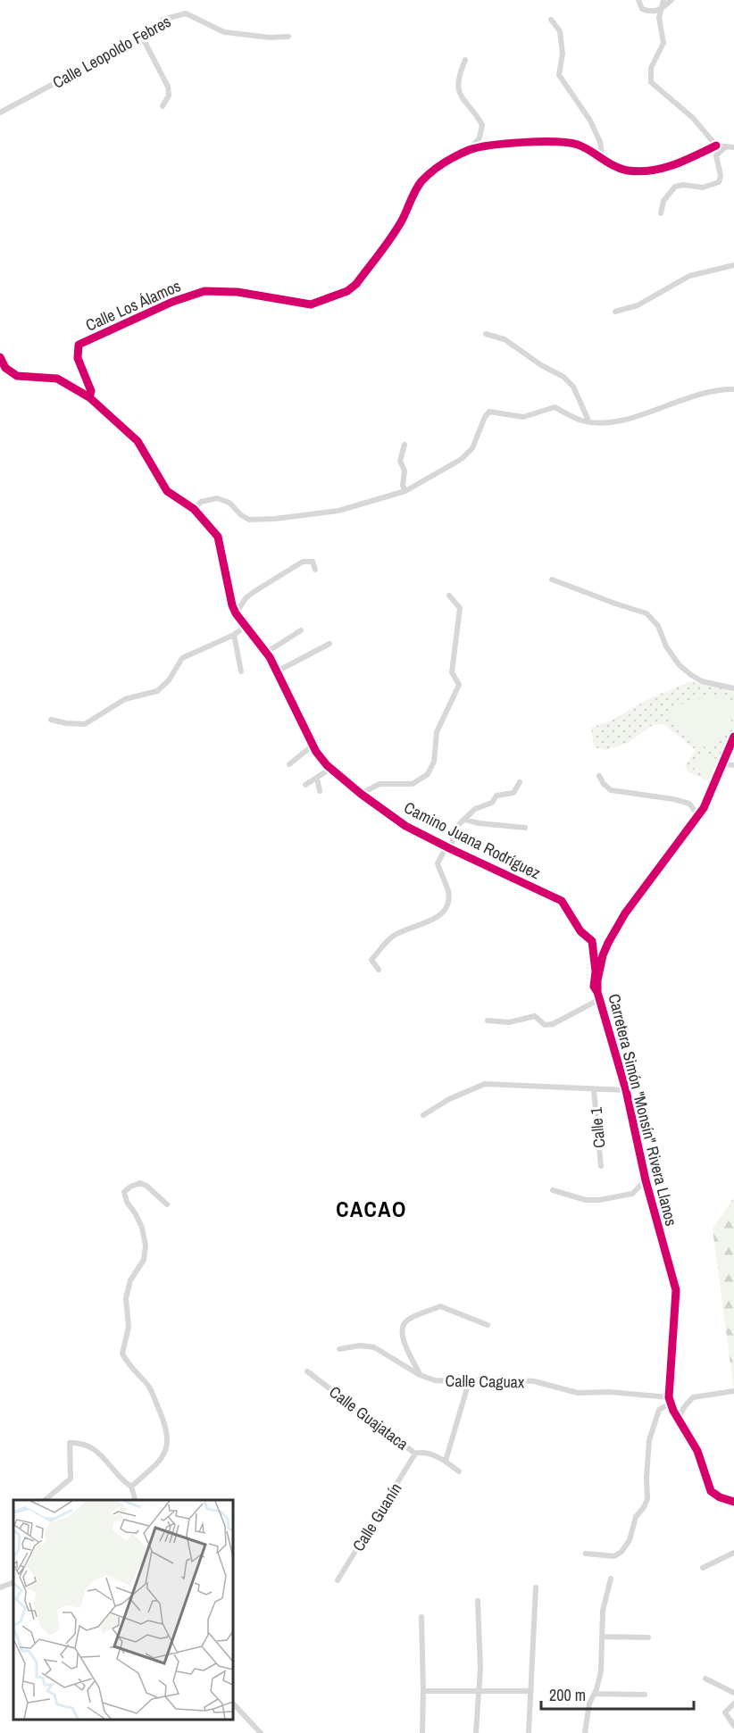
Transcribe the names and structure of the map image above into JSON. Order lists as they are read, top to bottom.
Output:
{
  "streets": {
    "street": [
      "Calle Leopoldo Febres",
      "Calle Los Álamos",
      "Camino Juana Rodríguez",
      "Carretera Simón \"Monsín\" Rivera Llanos",
      "Calle 1",
      "Calle Caguax",
      "Calle Guajataca",
      "Calle Guanín"
    ]
  },
  "crossings": [
    ["Calle Los Álamos", "Camino Juana Rodríguez"],
    ["Camino Juana Rodríguez", "Carretera Simón \"Monsín\" Rivera Llanos"],
    ["Carretera Simón \"Monsín\" Rivera Llanos", "Calle Caguax"],
    ["Calle Guajataca", "Calle Guanín"]
  ],
  "districts": ["CACAO"],
  "scale_bar": "200 m"
}
